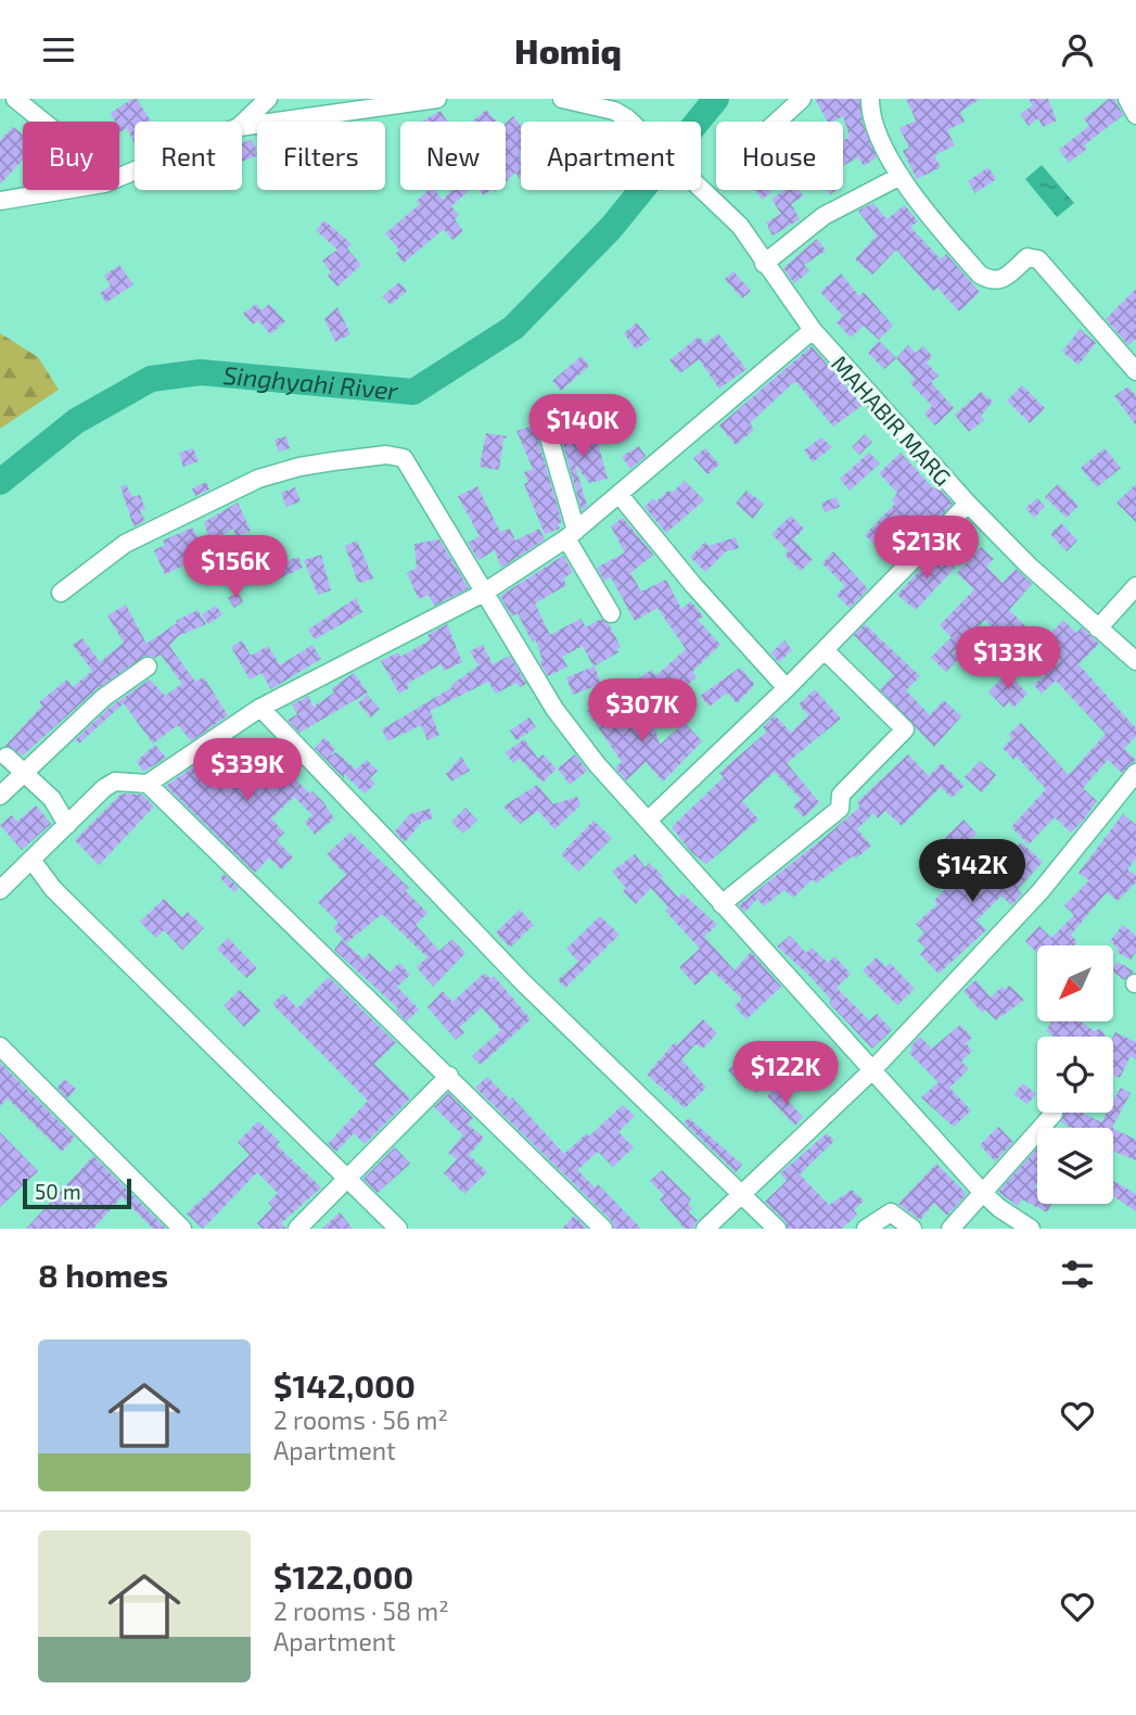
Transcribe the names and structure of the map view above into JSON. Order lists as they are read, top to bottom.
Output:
{
  "streets": {
    "street": ["MAHABIR MARG"]
  },
  "water": ["Singhyahi River"],
  "scale_bar": "50 m",
  "north": "bottom left",
  "page": {
    "header": "Homiq",
    "chip": [
      "Buy",
      "Rent",
      "Filters",
      "New",
      "Apartment",
      "House"
    ],
    "price": [
      "$140K",
      "$213K",
      "$156K",
      "$133K",
      "$307K",
      "$339K",
      "$142K",
      "$122K"
    ],
    "scale": "50 m",
    "heading": "8 homes",
    "list": [
      {
        "name": "$142,000",
        "note": "2 rooms · 56 m² · Apartment"
      },
      {
        "name": "$122,000",
        "note": "2 rooms · 58 m² · Apartment"
      }
    ]
  }
}
